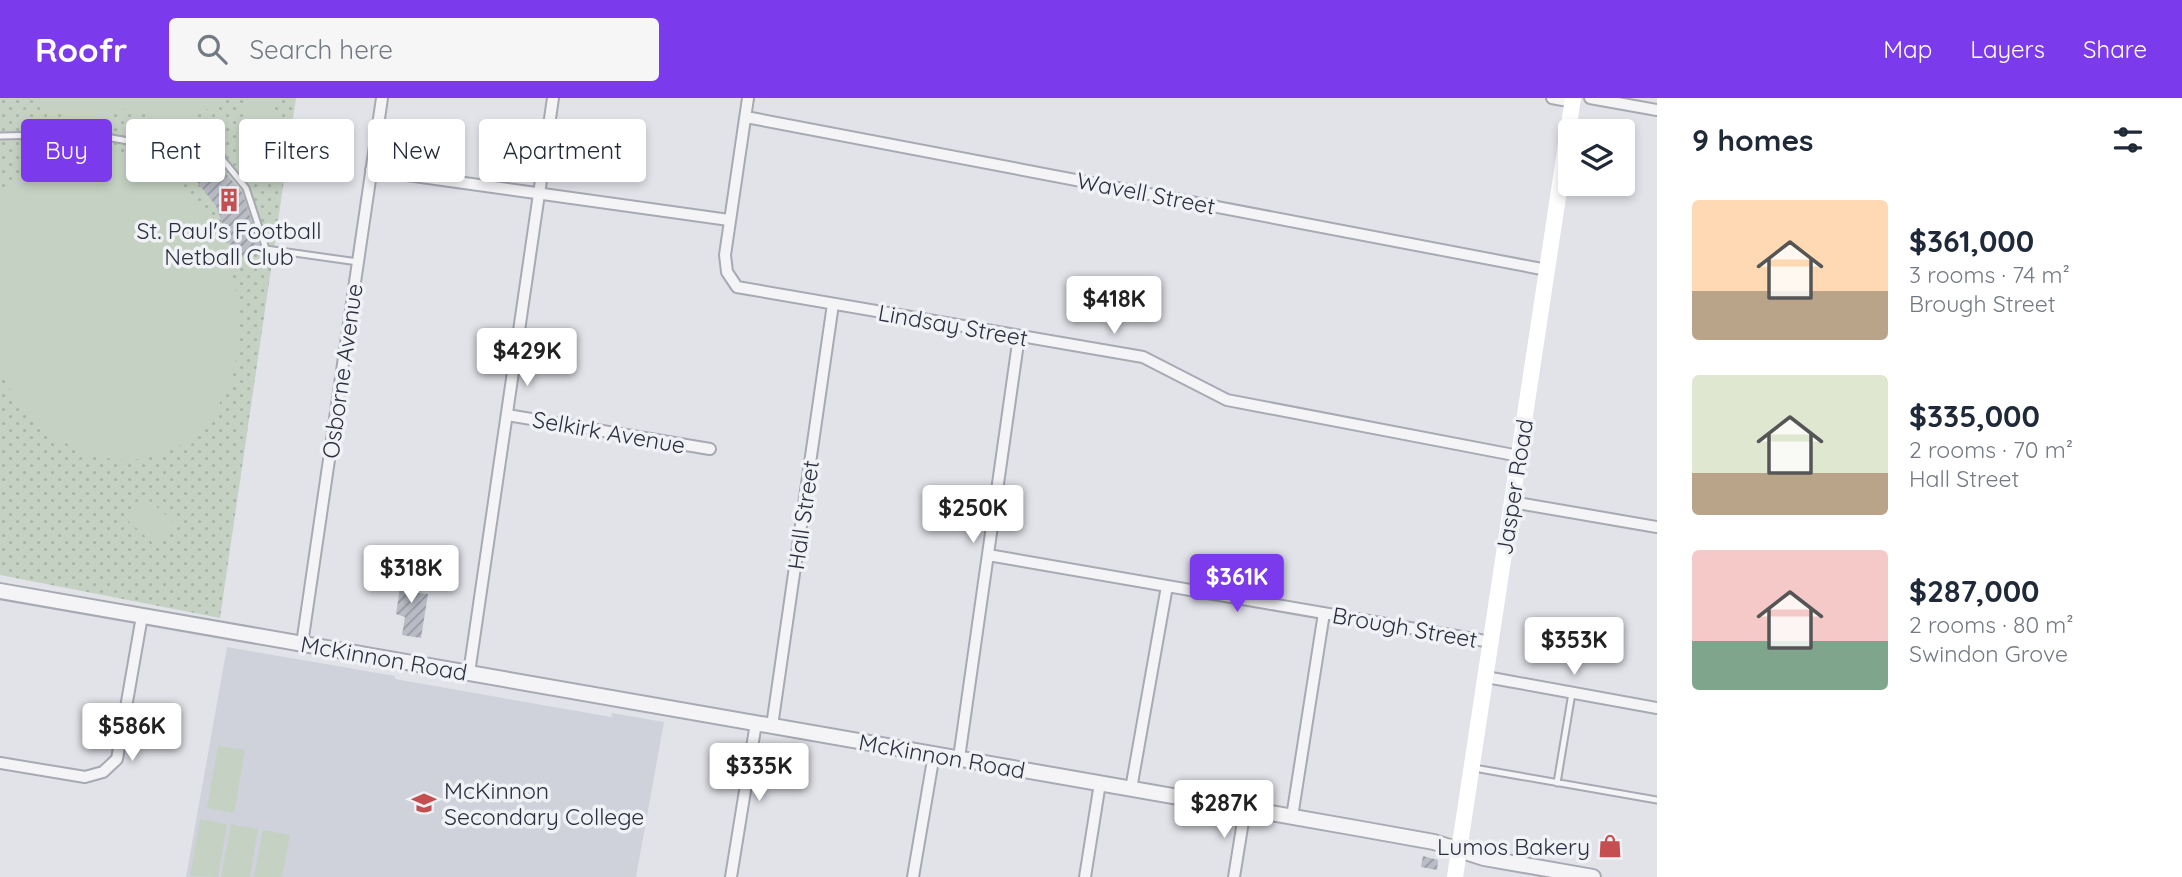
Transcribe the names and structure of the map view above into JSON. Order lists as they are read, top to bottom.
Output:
{
  "streets": {
    "main road": ["Jasper Road"],
    "street": [
      "Wavell Street",
      "Lindsay Street",
      "Osborne Avenue",
      "Selkirk Avenue",
      "Hall Street",
      "Brough Street",
      "McKinnon Road"
    ]
  },
  "crossings": [
    ["Wavell Street", "Lindsay Street"],
    ["Wavell Street", "Jasper Road"],
    ["Lindsay Street", "Jasper Road"],
    ["Lindsay Street", "Hall Street"],
    ["Osborne Avenue", "McKinnon Road"],
    ["Jasper Road", "Brough Street"],
    ["Jasper Road", "McKinnon Road"],
    ["Hall Street", "McKinnon Road"]
  ],
  "places": {
    "building": ["St. Paul's Football Netball Club"],
    "school or university": ["McKinnon Secondary College"],
    "shop": ["Lumos Bakery"]
  },
  "page": {
    "header": "Roofr",
    "search": "Search here",
    "nav": ["Map", "Layers", "Share"],
    "heading": "9 homes",
    "chip": [
      "Buy",
      "Rent",
      "Filters",
      "New",
      "Apartment"
    ],
    "list": [
      {
        "name": "$361,000",
        "note": "3 rooms · 74 m² · Brough Street"
      },
      {
        "name": "$335,000",
        "note": "2 rooms · 70 m² · Hall Street"
      },
      {
        "name": "$287,000",
        "note": "2 rooms · 80 m² · Swindon Grove"
      }
    ],
    "price": [
      "$418K",
      "$429K",
      "$250K",
      "$318K",
      "$361K",
      "$353K",
      "$586K",
      "$335K",
      "$287K"
    ]
  }
}
